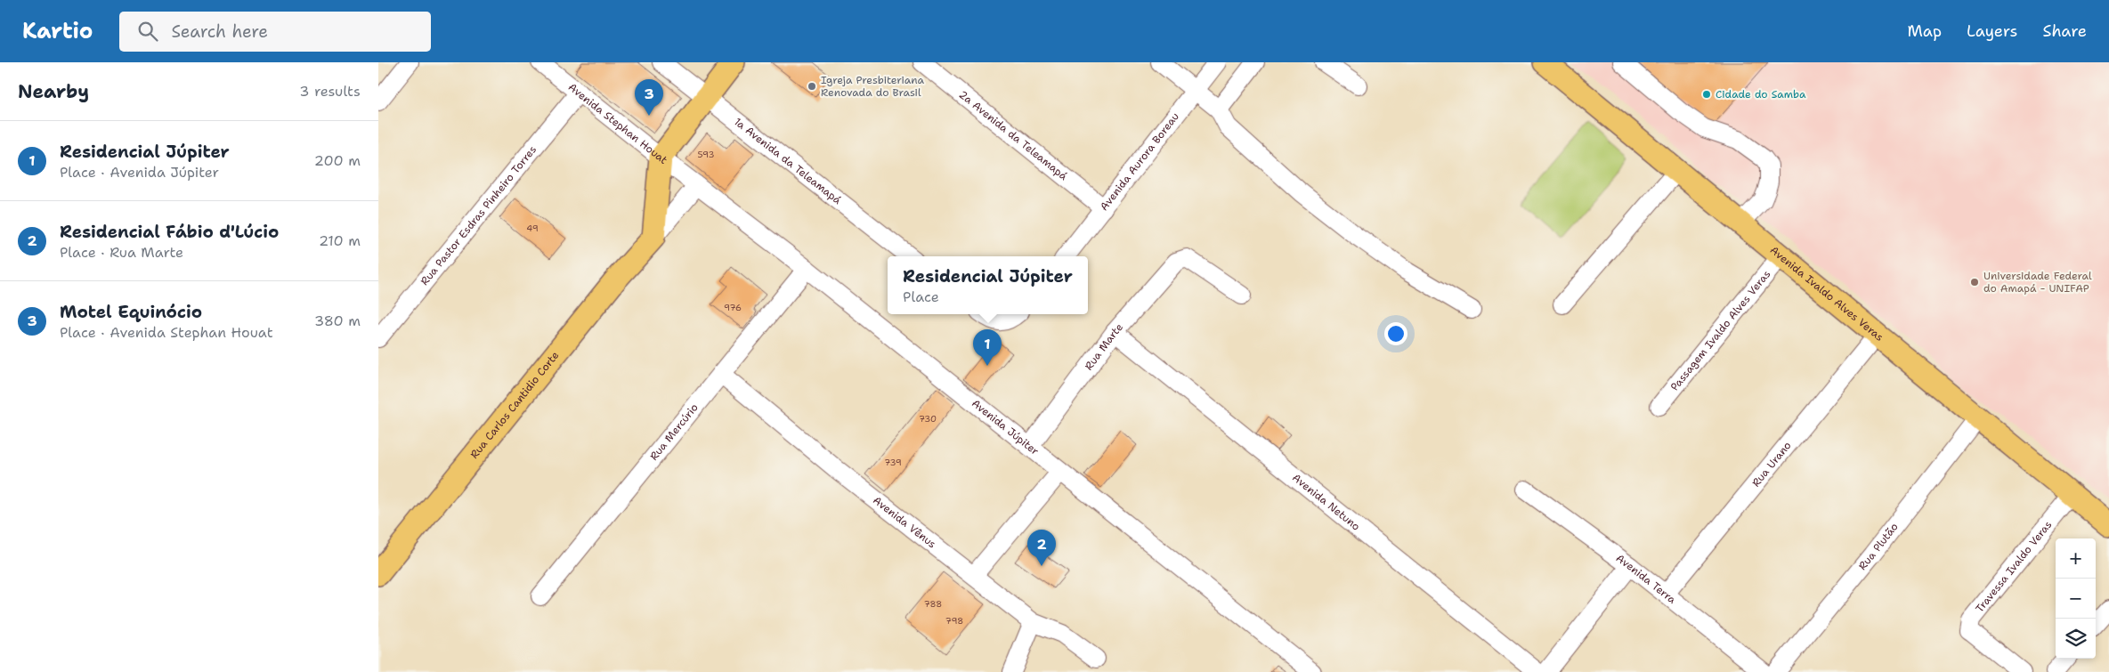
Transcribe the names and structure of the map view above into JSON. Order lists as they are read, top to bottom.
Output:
{
  "streets": {
    "main road": ["Avenida Ivaldo Alves Veras", "Rua Carlos Cantidio Corte"],
    "street": [
      "Avenida Stephan Houat",
      "2a Avenida da Teleamapá",
      "1a Avenida da Teleamapá",
      "Avenida Aurora Boreau",
      "Rua Pastor Esdras Pinheiro Torres",
      "Passagem Ivaldo Alves Veras",
      "Rua Marte",
      "Avenida Júpiter",
      "Rua Mercúrio",
      "Rua Urano",
      "Avenida Netuno",
      "Avenida Vênus",
      "Rua Plutão",
      "Travessa Ivaldo Veras",
      "Avenida Terra"
    ]
  },
  "crossings": [
    ["Avenida Stephan Houat", "Rua Pastor Esdras Pinheiro Torres"],
    ["Avenida Stephan Houat", "Rua Carlos Cantidio Corte"],
    ["Avenida Stephan Houat", "Avenida Júpiter"],
    ["2a Avenida da Teleamapá", "Avenida Aurora Boreau"],
    ["Avenida Ivaldo Alves Veras", "Passagem Ivaldo Alves Veras"],
    ["Avenida Ivaldo Alves Veras", "Rua Urano"],
    ["Avenida Ivaldo Alves Veras", "Rua Plutão"],
    ["Avenida Ivaldo Alves Veras", "Travessa Ivaldo Veras"],
    ["Rua Marte", "Avenida Júpiter"],
    ["Rua Marte", "Avenida Netuno"],
    ["Rua Carlos Cantidio Corte", "Avenida Júpiter"],
    ["Avenida Júpiter", "Rua Mercúrio"],
    ["Rua Mercúrio", "Avenida Vênus"],
    ["Rua Urano", "Avenida Terra"]
  ],
  "places": ["Igreja Presbiteriana Renovada do Brasil", "Cidade do Samba", "Universidade Federal do Amapá - UNIFAP"],
  "house_numbers": [
    "593",
    "49",
    "976",
    "730",
    "739",
    "788",
    "798"
  ],
  "page": {
    "header": "Kartio",
    "search": "Search here",
    "nav": ["Map", "Layers", "Share"],
    "heading": ["Nearby", "3 results"],
    "pins": ["3", "1", "2"],
    "list": [
      {
        "mark": "1",
        "name": "Residencial Júpiter",
        "note": "Place · Avenida Júpiter",
        "value": "200 m"
      },
      {
        "mark": "2",
        "name": "Residencial Fábio d'Lúcio",
        "note": "Place · Rua Marte",
        "value": "210 m"
      },
      {
        "mark": "3",
        "name": "Motel Equinócio",
        "note": "Place · Avenida Stephan Houat",
        "value": "380 m"
      }
    ],
    "popup": ["Residencial Júpiter", "Place"],
    "map_buttons": ["+", "−"]
  }
}
